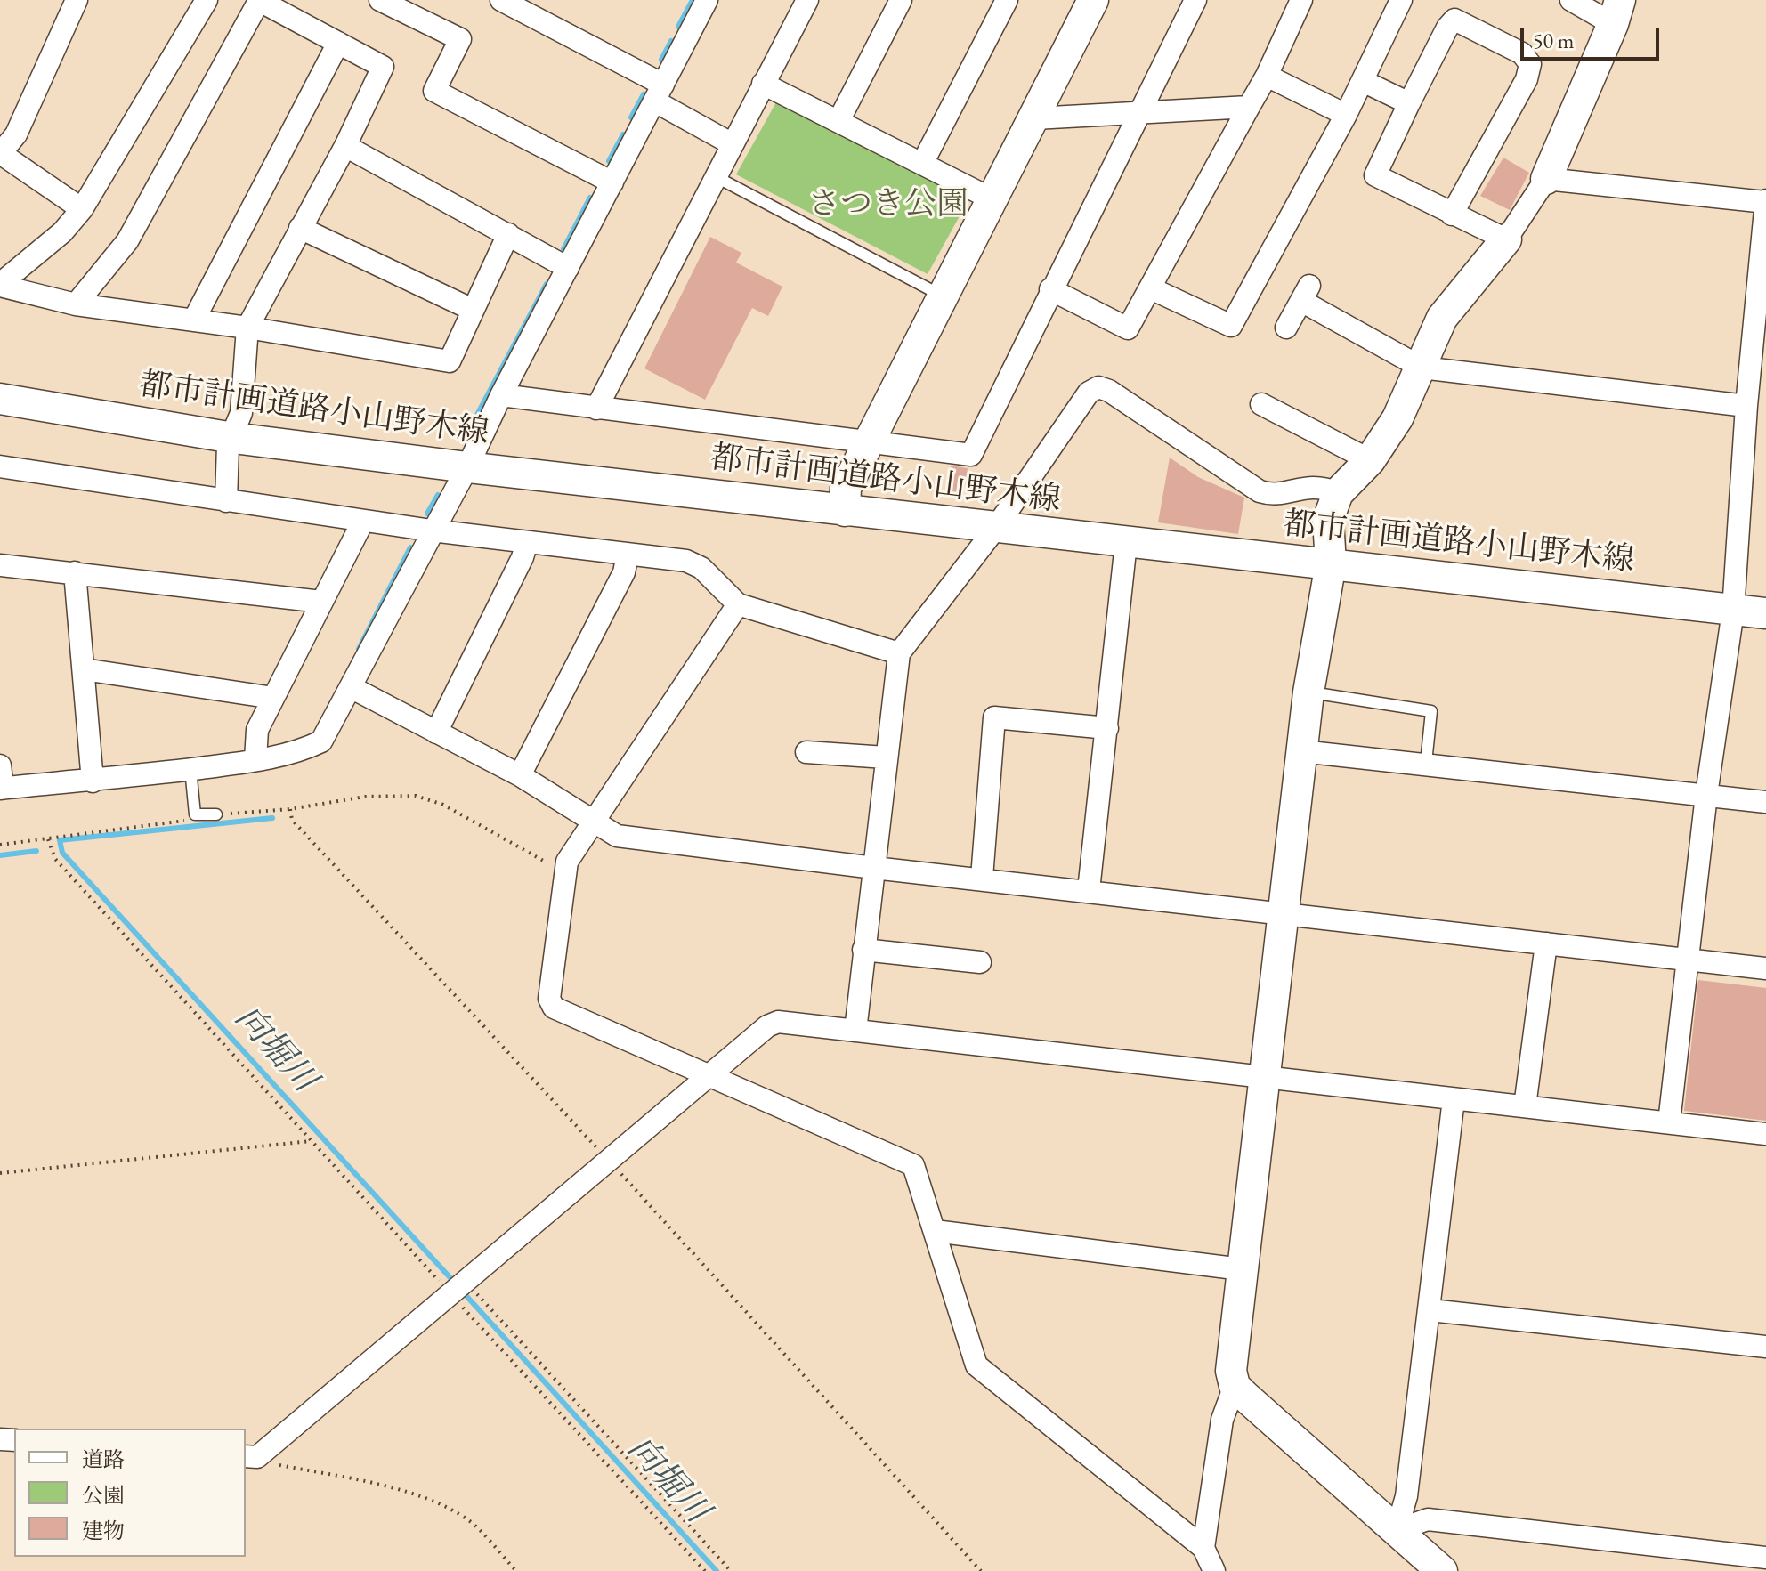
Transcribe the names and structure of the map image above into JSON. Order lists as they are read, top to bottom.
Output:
{
  "streets": {
    "street": ["都市計画道路小山野木線"]
  },
  "water": ["向堀川"],
  "parks": ["さつき公園"],
  "legend": ["道路", "公園", "建物"],
  "scale_bar": "50 m"
}
